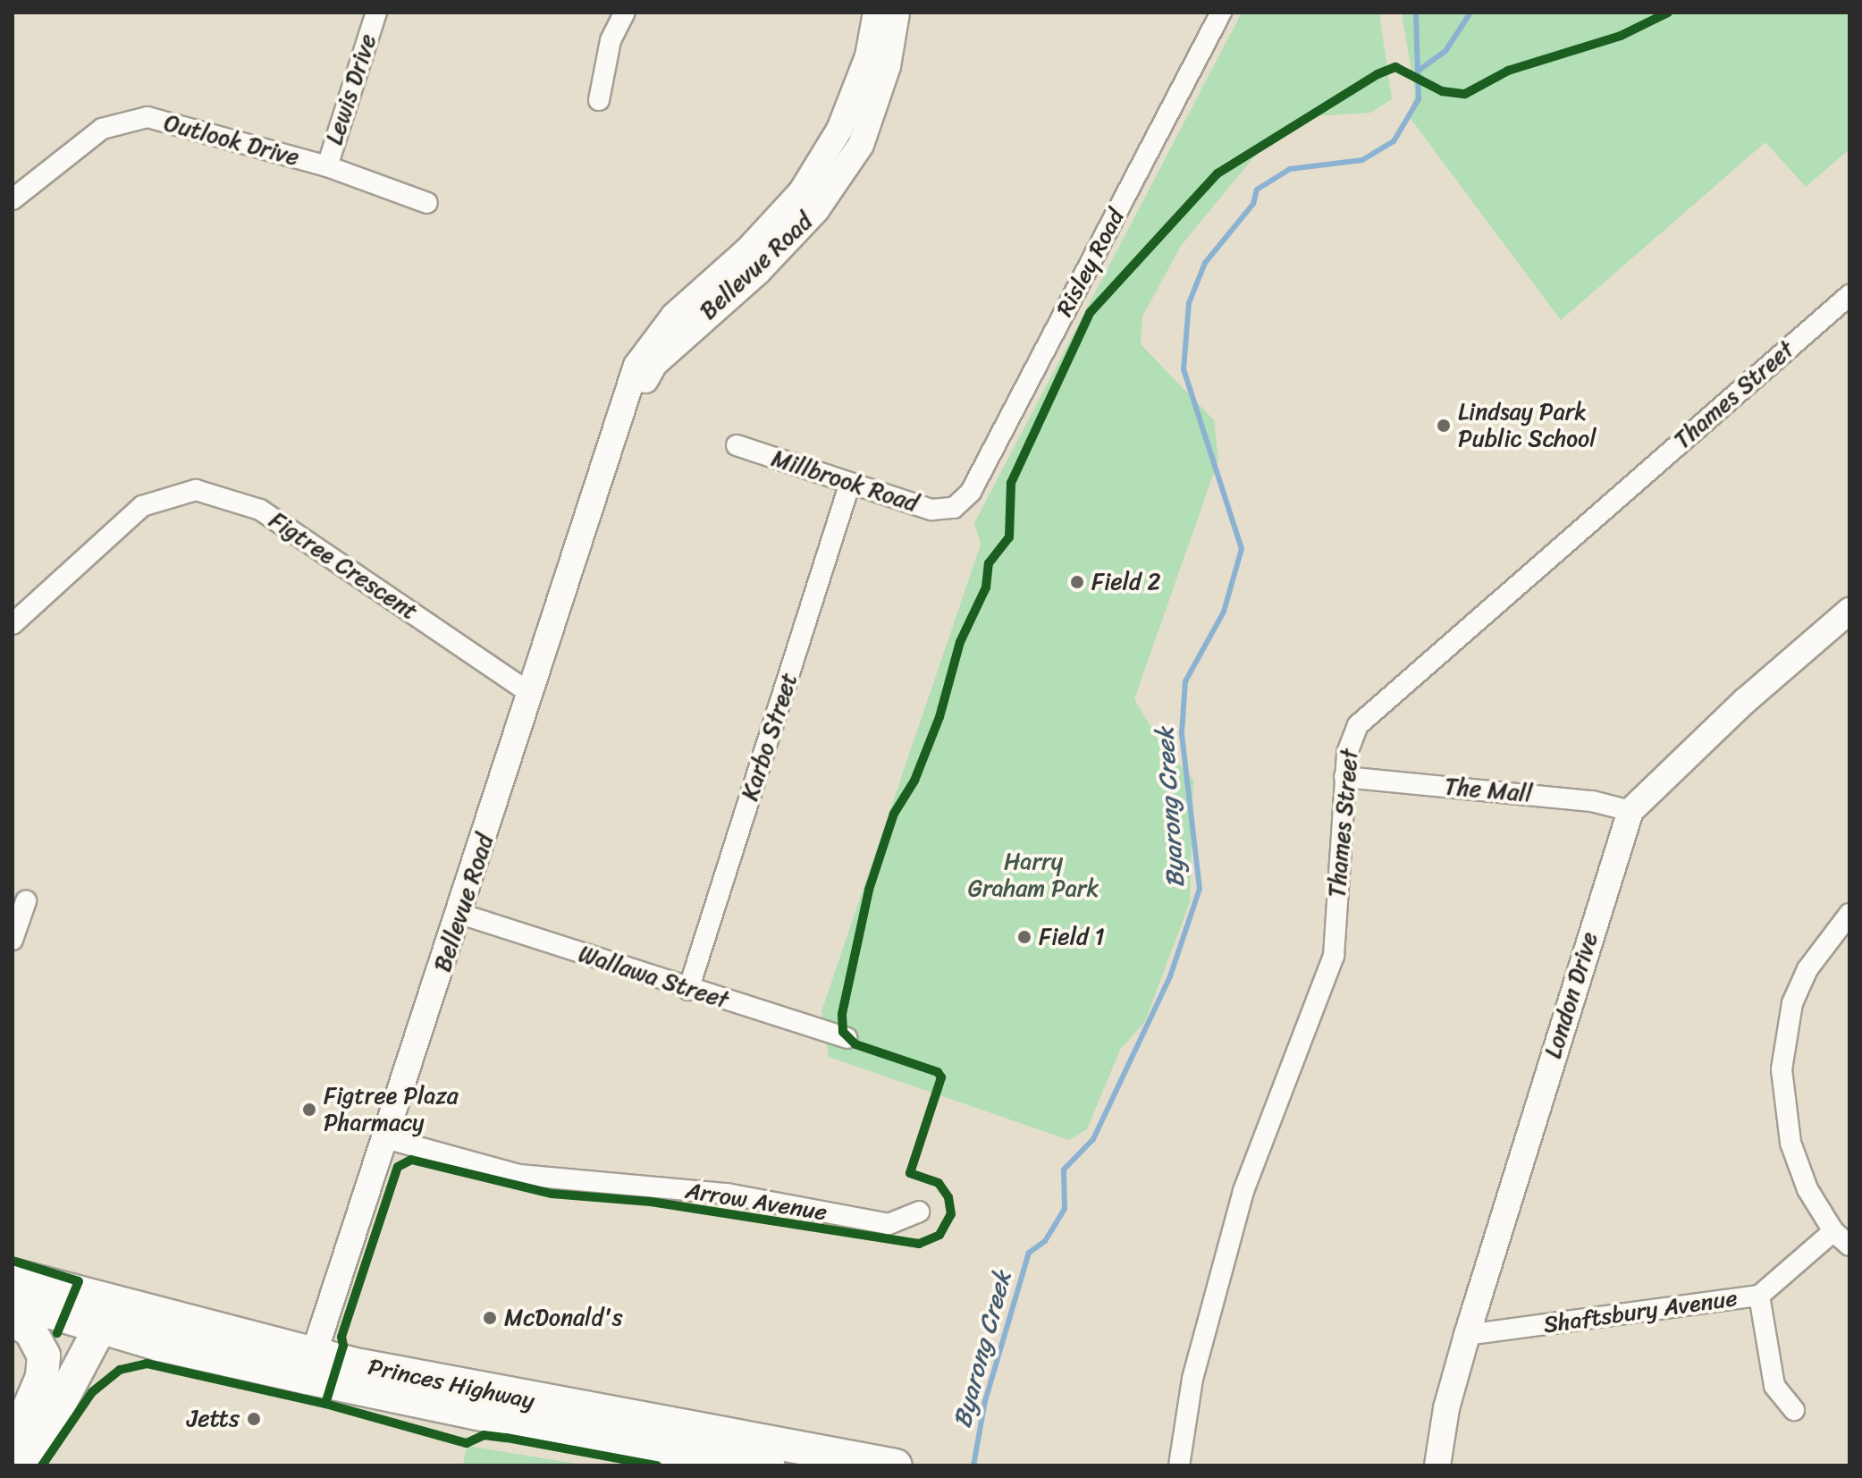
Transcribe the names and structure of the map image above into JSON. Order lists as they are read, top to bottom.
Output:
{
  "streets": {
    "main road": ["Princes Highway"],
    "street": [
      "Lewis Drive",
      "Outlook Drive",
      "Risley Road",
      "Bellevue Road",
      "Thames Street",
      "Millbrook Road",
      "Figtree Crescent",
      "Karbo Street",
      "The Mall",
      "Wallawa Street",
      "London Drive",
      "Arrow Avenue",
      "Shaftsbury Avenue"
    ]
  },
  "crossings": [
    ["Lewis Drive", "Outlook Drive"],
    ["Risley Road", "Millbrook Road"],
    ["Bellevue Road", "Figtree Crescent"],
    ["Bellevue Road", "Wallawa Street"],
    ["Bellevue Road", "Arrow Avenue"],
    ["Bellevue Road", "Princes Highway"],
    ["Thames Street", "The Mall"],
    ["Millbrook Road", "Karbo Street"],
    ["Karbo Street", "Wallawa Street"],
    ["The Mall", "London Drive"],
    ["London Drive", "Shaftsbury Avenue"]
  ],
  "water": ["Byarong Creek"],
  "parks": ["Harry Graham Park"],
  "places": [
    "Lindsay Park Public School",
    "Field 2",
    "Field 1",
    "Figtree Plaza Pharmacy",
    "McDonald's",
    "Jetts"
  ]
}
